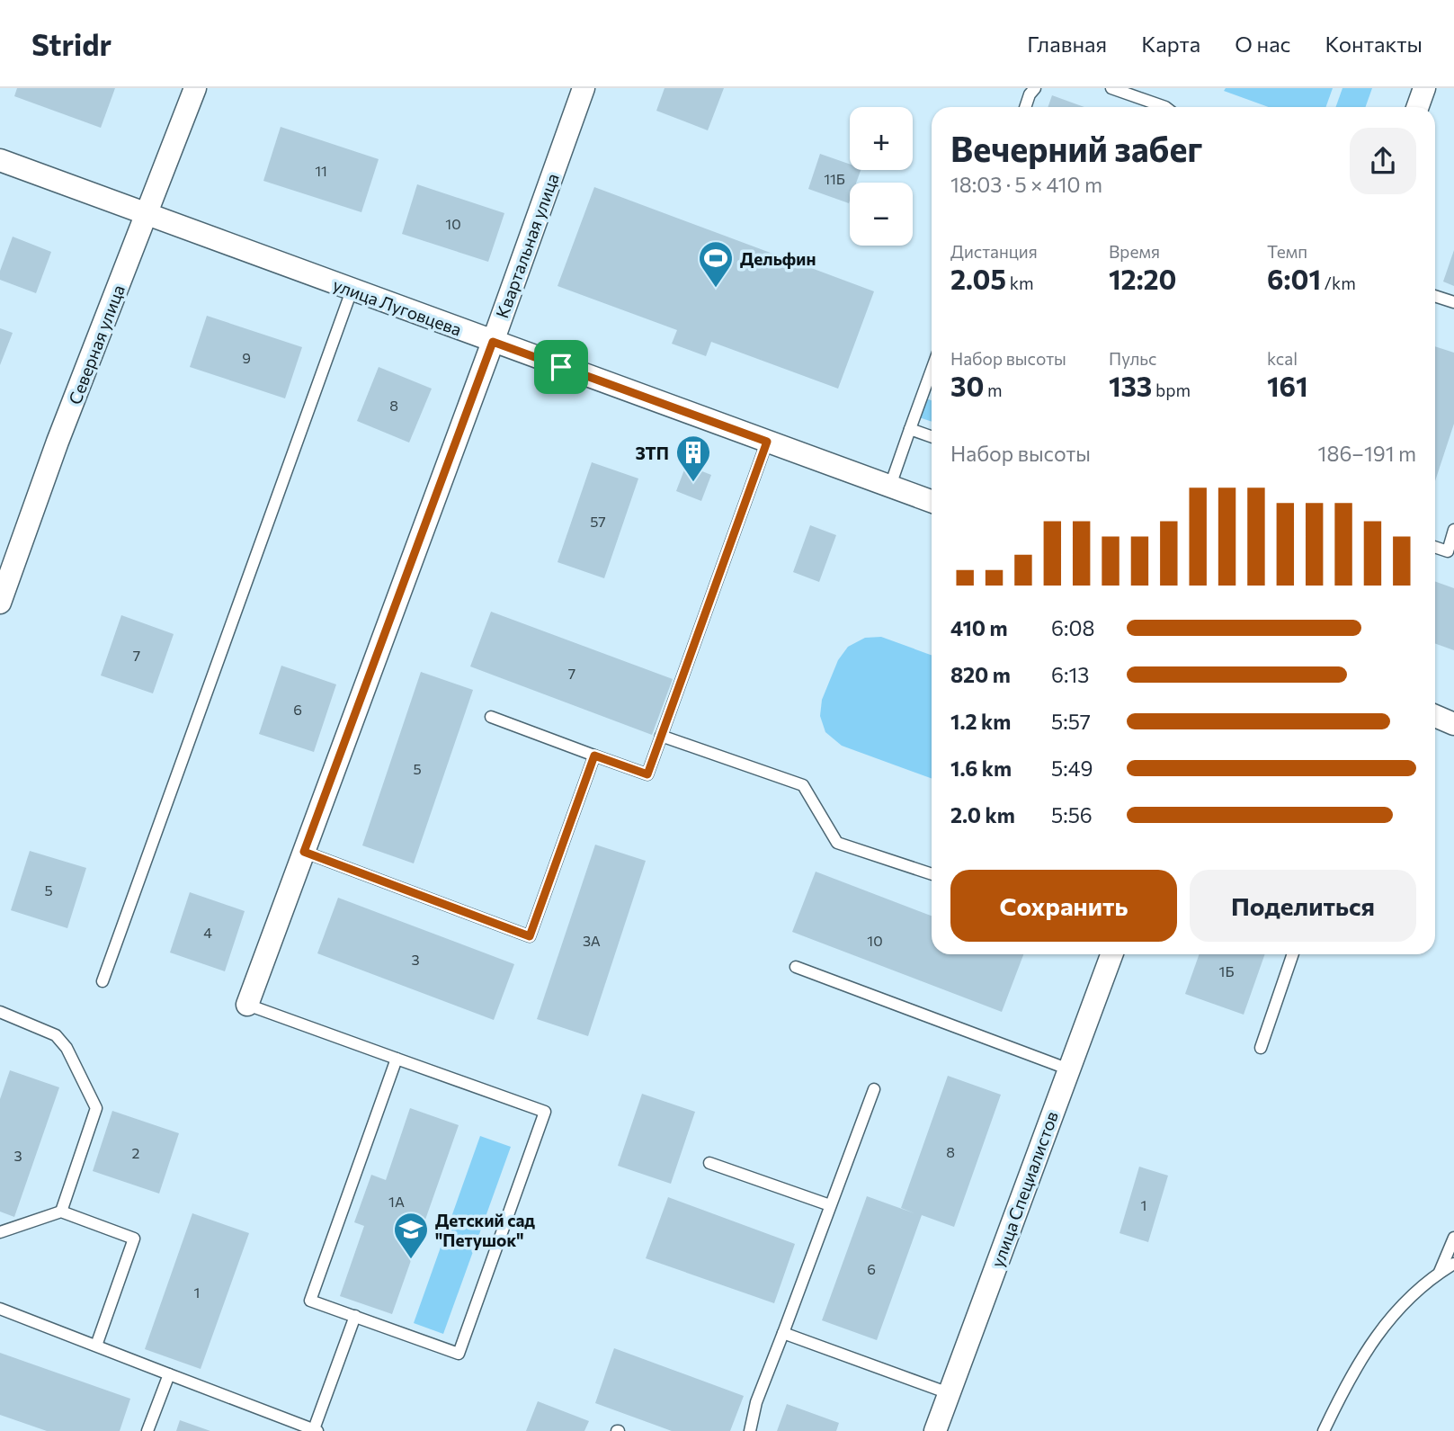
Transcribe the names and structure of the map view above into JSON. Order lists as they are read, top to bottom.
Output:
{
  "streets": {
    "street": [
      "Квартальная улица",
      "улица Луговцева",
      "Северная улица",
      "улица Специалистов"
    ]
  },
  "crossings": [
    ["Квартальная улица", "улица Луговцева"],
    ["улица Луговцева", "Северная улица"]
  ],
  "places": {
    "sports": ["Дельфин"],
    "building": ["ЗТП"],
    "school or university": ["Детский сад \"Петушок\""]
  },
  "house_numbers": [
    "11",
    "11Б",
    "10",
    "9",
    "8",
    "57",
    "7",
    "7",
    "6",
    "5",
    "5",
    "4",
    "3А",
    "10",
    "3",
    "1Б",
    "8",
    "2",
    "3",
    "1А",
    "1",
    "6",
    "1"
  ],
  "page": {
    "header": "Stridr",
    "nav": [
      "Главная",
      "Карта",
      "О нас",
      "Контакты"
    ],
    "map_buttons": ["+", "−"],
    "heading": ["Вечерний забег", "18:03 · 5 × 410 m"],
    "stats": [
      ["Дистанция", "2.05 km"],
      ["Время", "12:20"],
      ["Темп", "6:01 /km"],
      ["Набор высоты", "30 m"],
      ["Пульс", "133 bpm"],
      ["kcal", "161"]
    ],
    "chart": ["Набор высоты", "186–191 m"],
    "list": [
      {
        "name": "410 m",
        "note": "6:08"
      },
      {
        "name": "820 m",
        "note": "6:13"
      },
      {
        "name": "1.2 km",
        "note": "5:57"
      },
      {
        "name": "1.6 km",
        "note": "5:49"
      },
      {
        "name": "2.0 km",
        "note": "5:56"
      }
    ],
    "buttons": ["Сохранить", "Поделиться"]
  }
}
